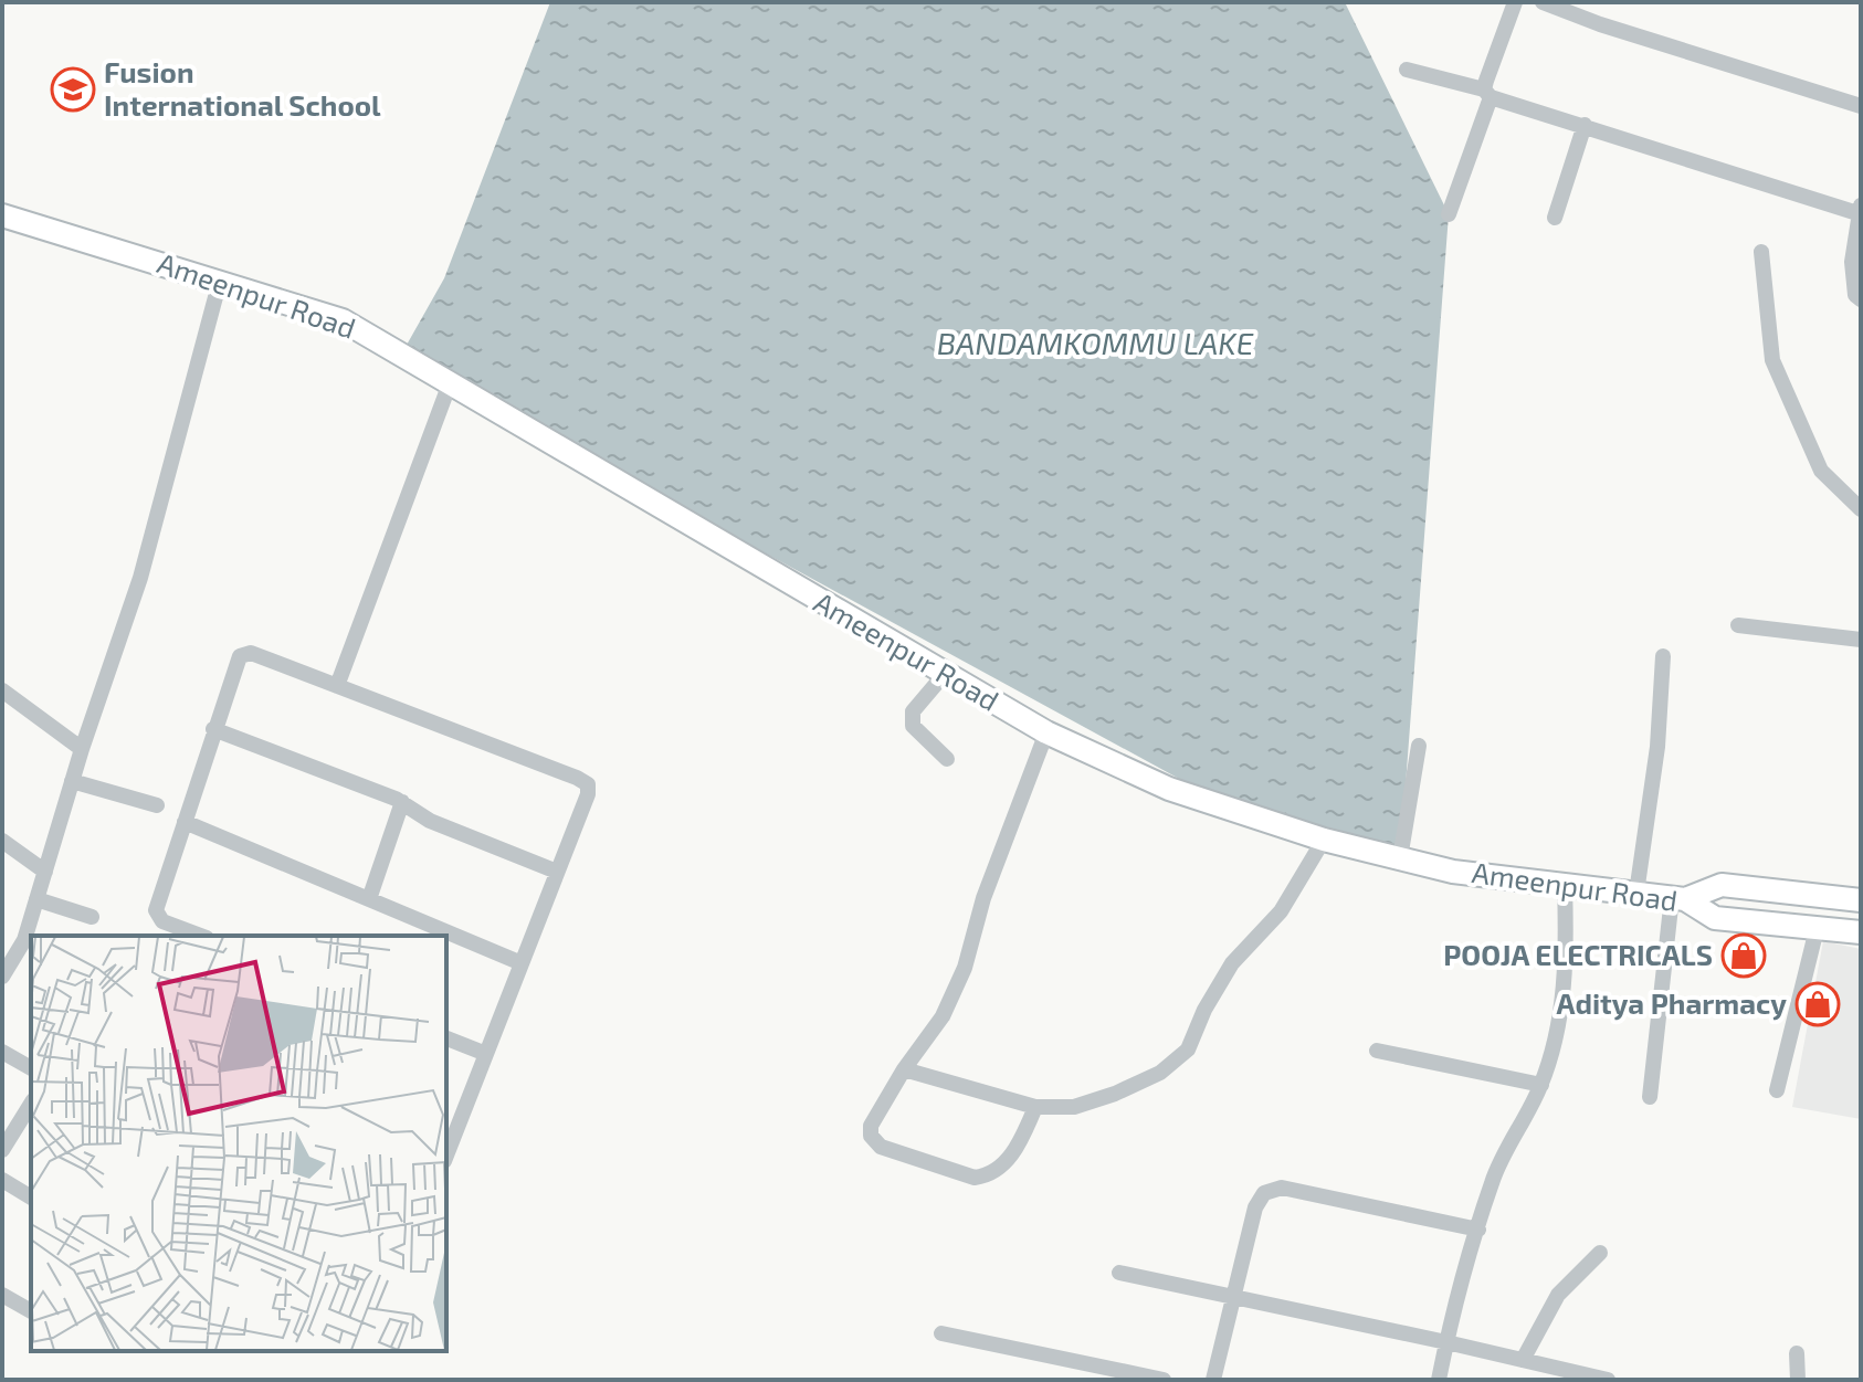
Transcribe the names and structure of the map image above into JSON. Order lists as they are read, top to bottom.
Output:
{
  "streets": {
    "street": ["Ameenpur Road"]
  },
  "water": ["BANDAMKOMMU LAKE"],
  "places": {
    "school or university": ["Fusion International School"],
    "shop": ["POOJA ELECTRICALS", "Aditya Pharmacy"]
  }
}
